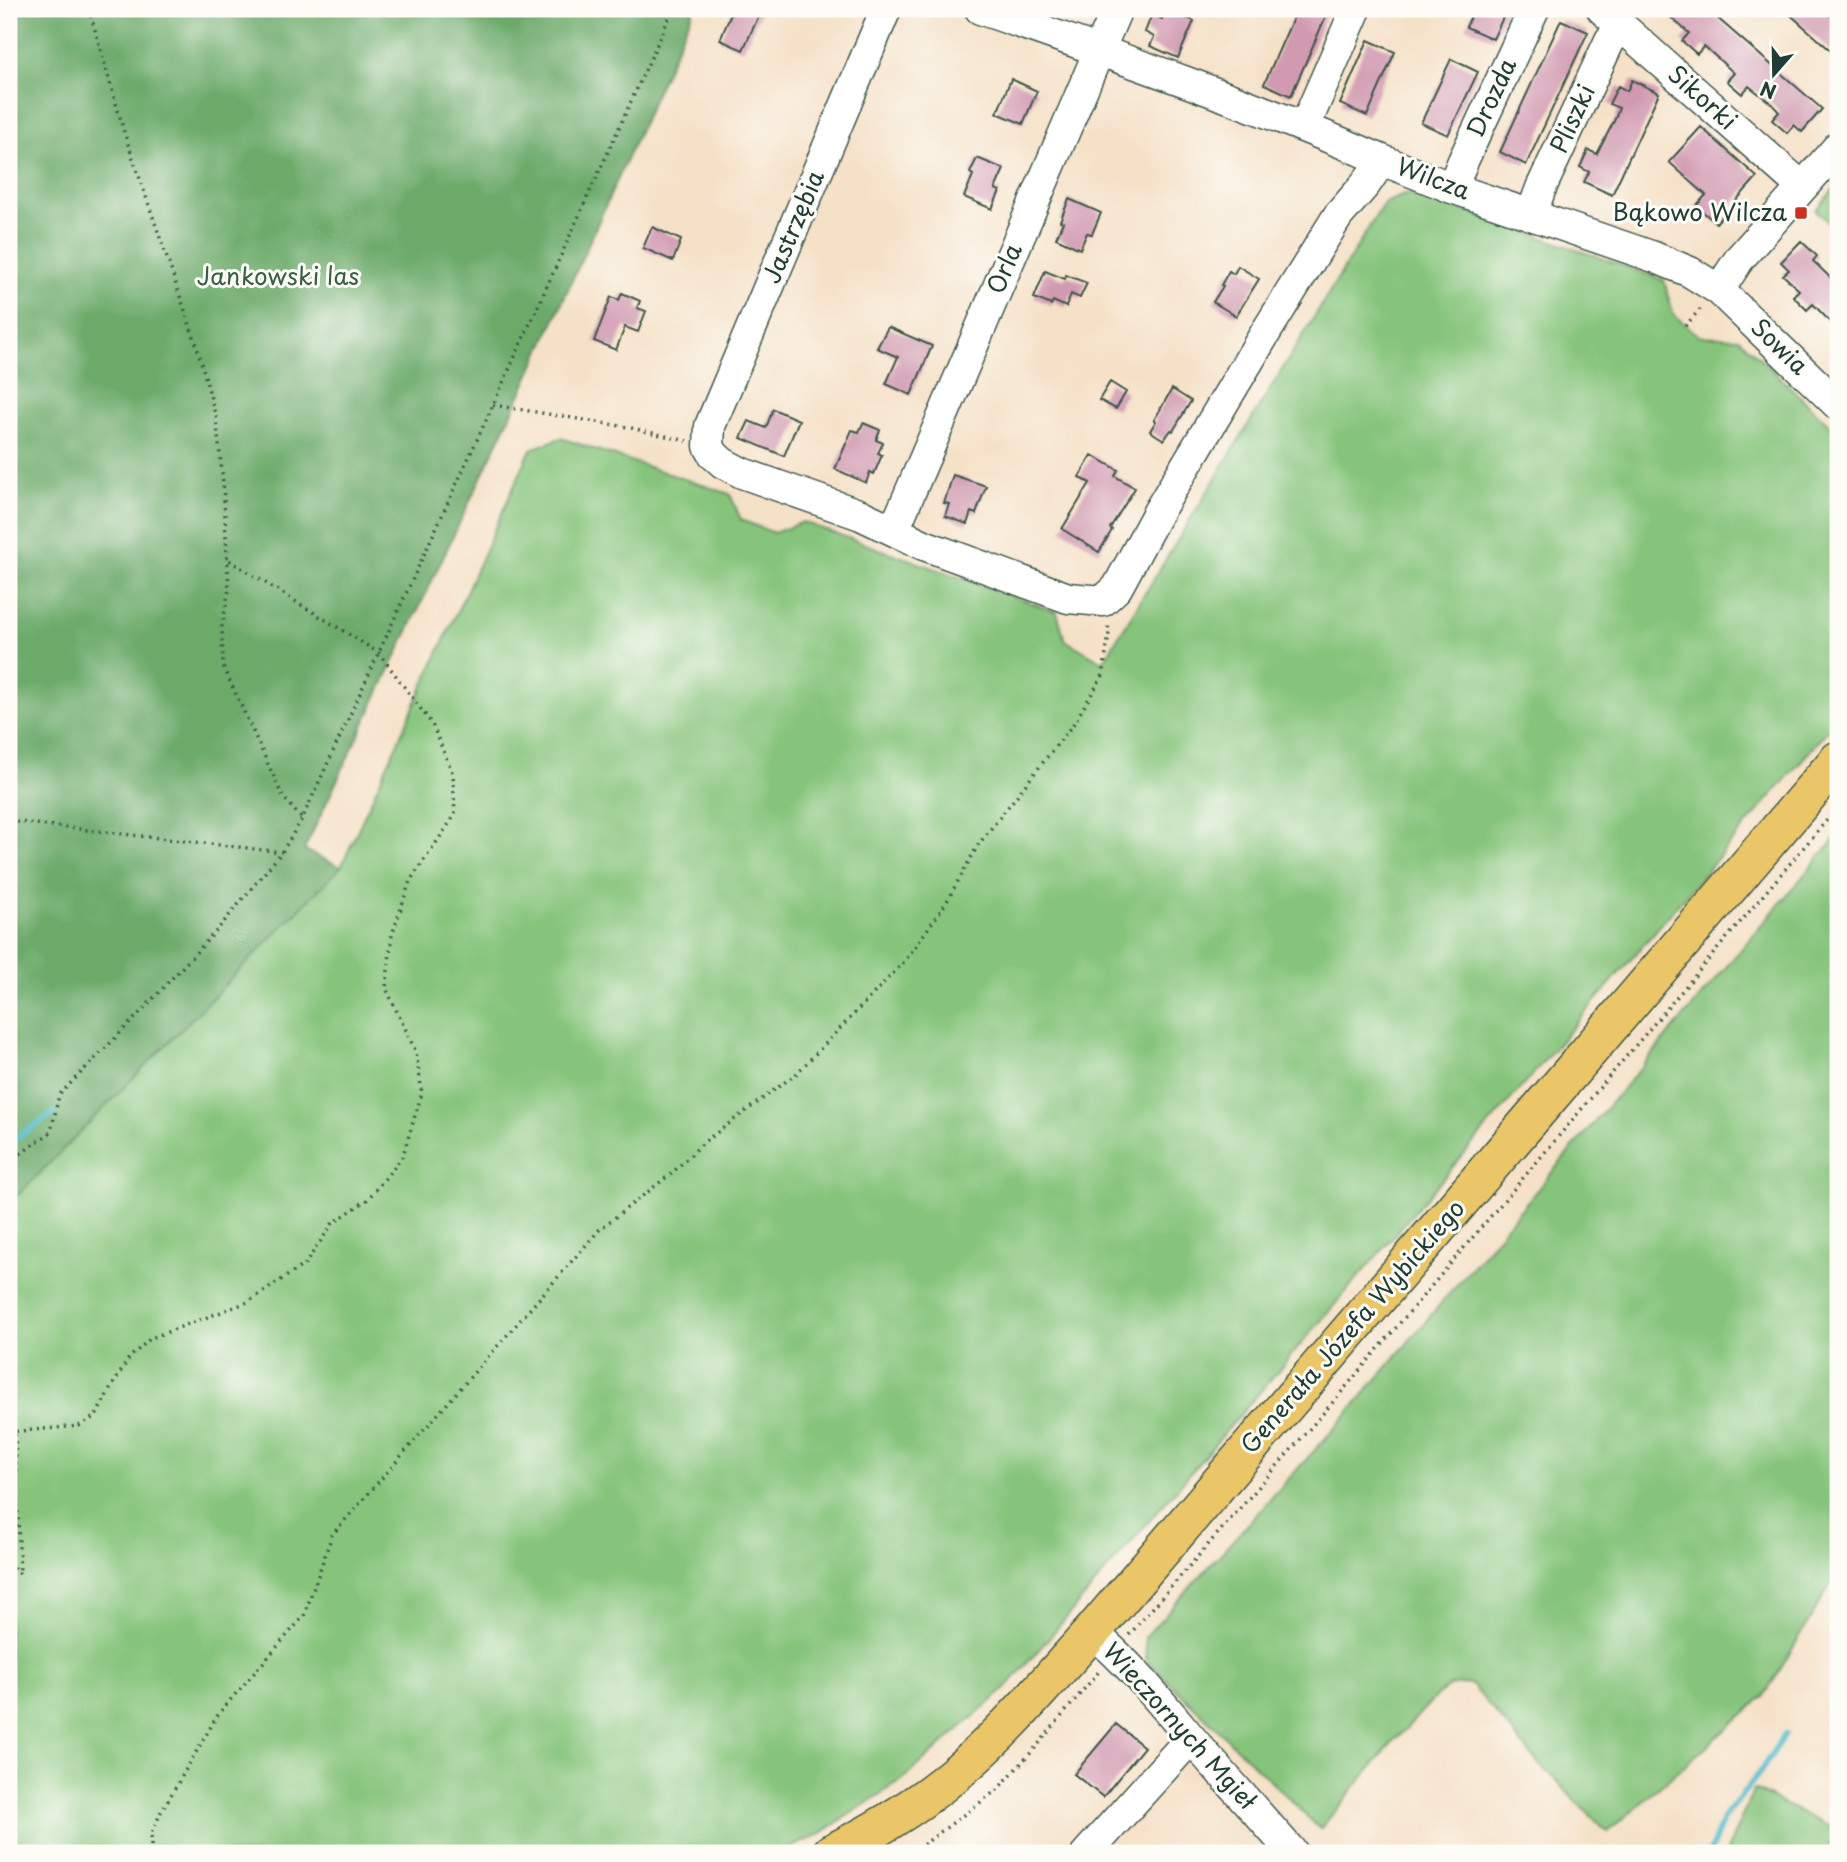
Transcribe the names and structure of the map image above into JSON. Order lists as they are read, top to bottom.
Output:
{
  "streets": {
    "main road": ["Generała Józefa Wybickiego"],
    "street": [
      "Drozda",
      "Sikorki",
      "Pliszki",
      "Wilcza",
      "Jastrzębia",
      "Orla",
      "Sowia",
      "Wieczornych Mgieł"
    ]
  },
  "crossings": [
    ["Drozda", "Wilcza"],
    ["Sikorki", "Pliszki"],
    ["Pliszki", "Wilcza"],
    ["Wilcza", "Sowia"],
    ["Generała Józefa Wybickiego", "Wieczornych Mgieł"]
  ],
  "parks": ["Jankowski las"],
  "places": {
    "transit": ["Bąkowo Wilcza"]
  },
  "north": "bottom"
}
